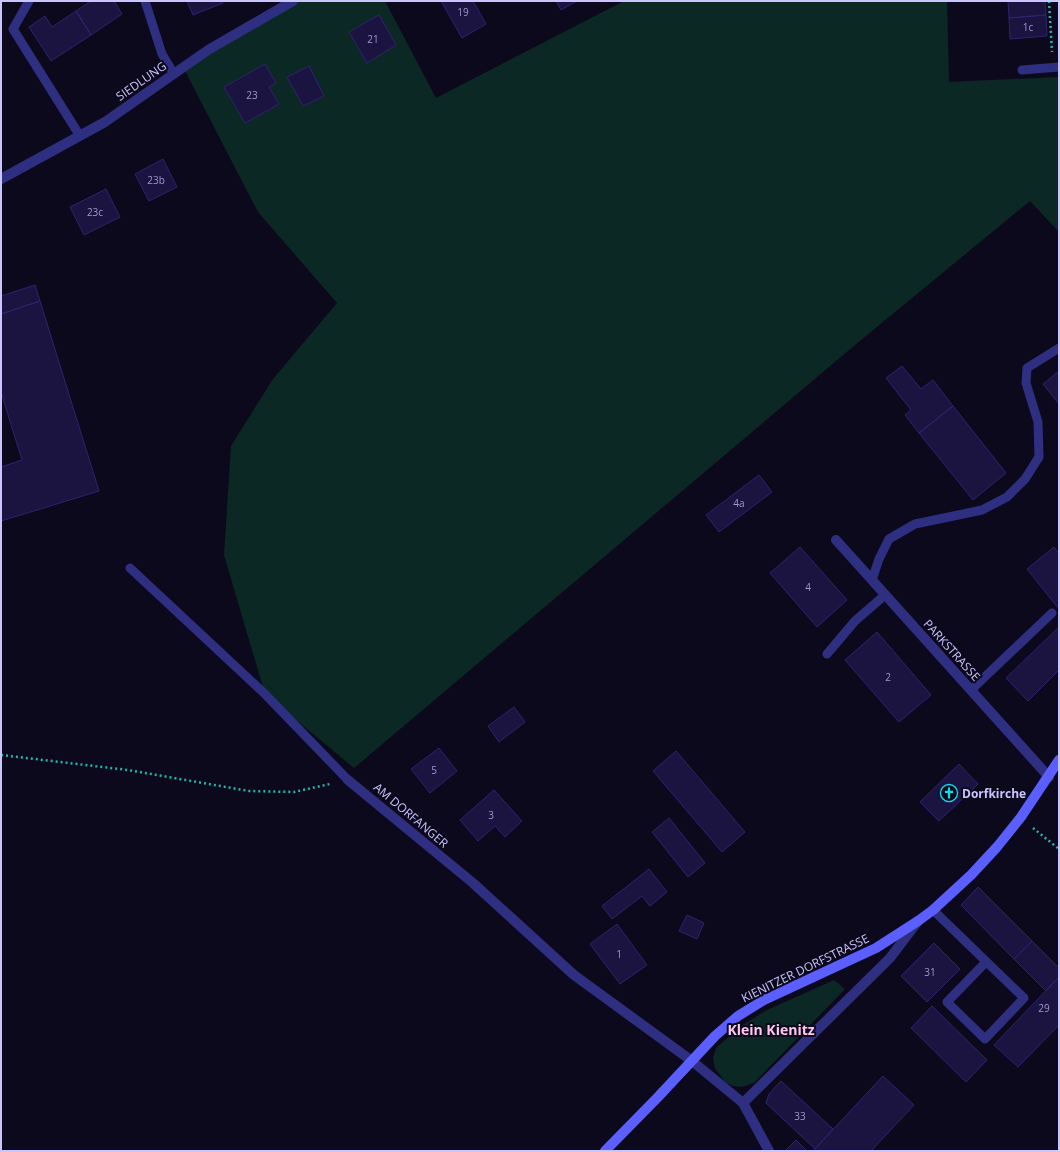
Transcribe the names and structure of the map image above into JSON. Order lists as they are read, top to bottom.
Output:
{
  "streets": {
    "street": [
      "SIEDLUNG",
      "PARKSTRASSE",
      "AM DORFANGER",
      "KIENITZER DORFSTRASSE"
    ]
  },
  "crossings": [
    ["PARKSTRASSE", "KIENITZER DORFSTRASSE"],
    ["AM DORFANGER", "KIENITZER DORFSTRASSE"]
  ],
  "districts": ["Klein Kienitz"],
  "places": {
    "church": ["Dorfkirche"]
  },
  "house_numbers": [
    "19",
    "1c",
    "21",
    "23",
    "23b",
    "23c",
    "4a",
    "4",
    "2",
    "5",
    "3",
    "1",
    "31",
    "29",
    "33"
  ]
}
